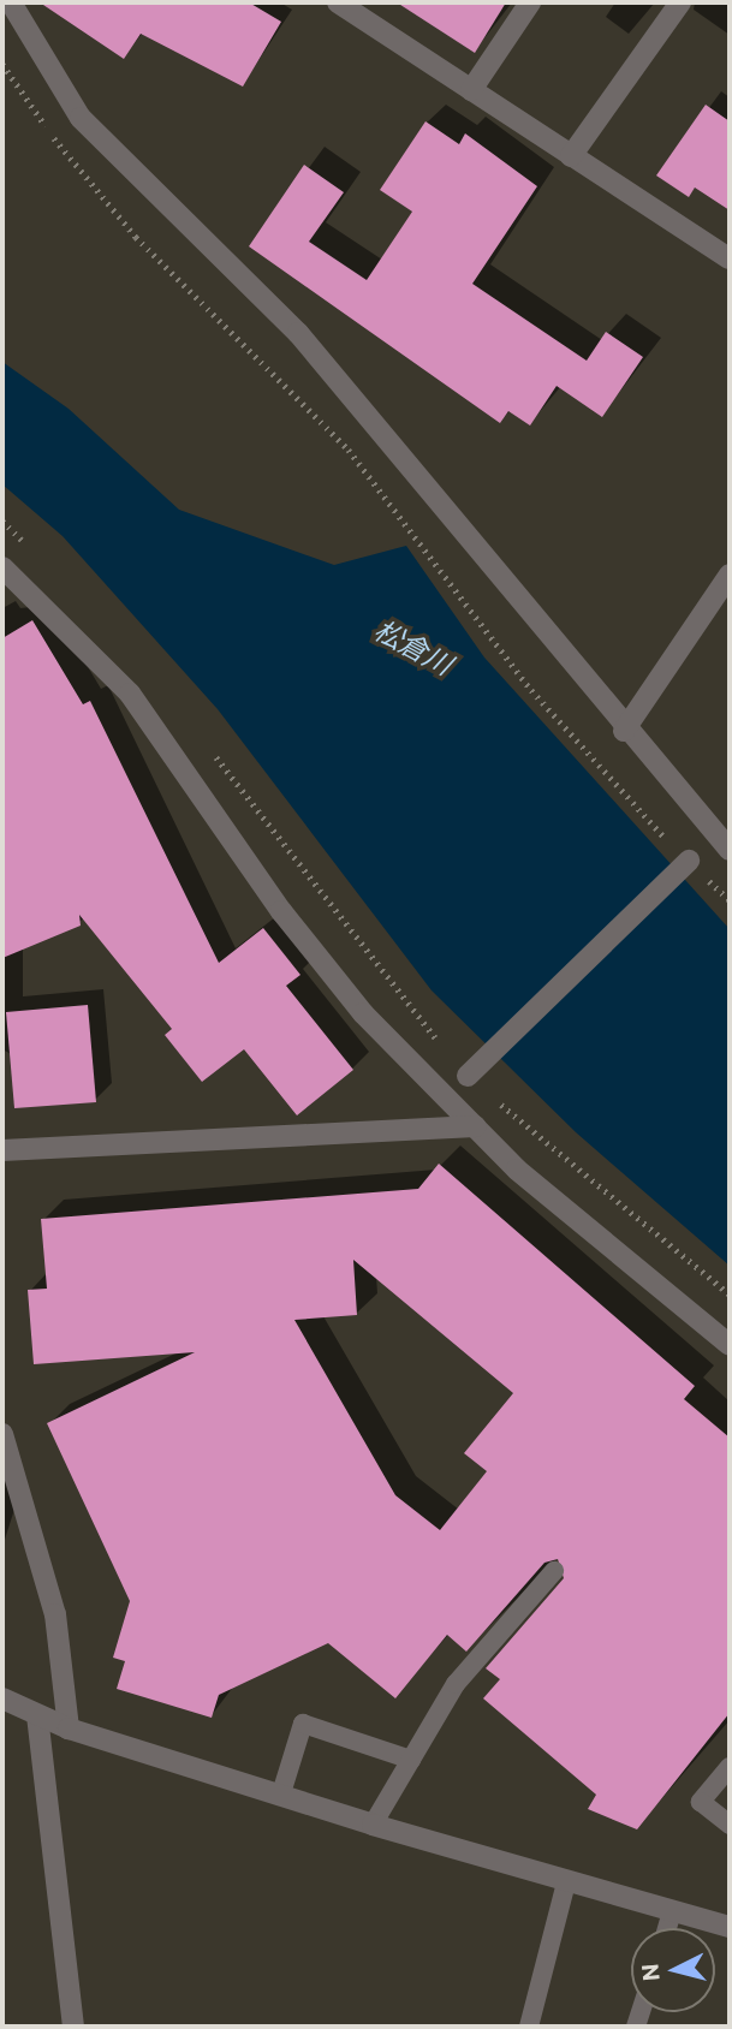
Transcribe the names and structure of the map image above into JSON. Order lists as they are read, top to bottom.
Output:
{
  "water": ["松倉川"],
  "north": "left"
}
